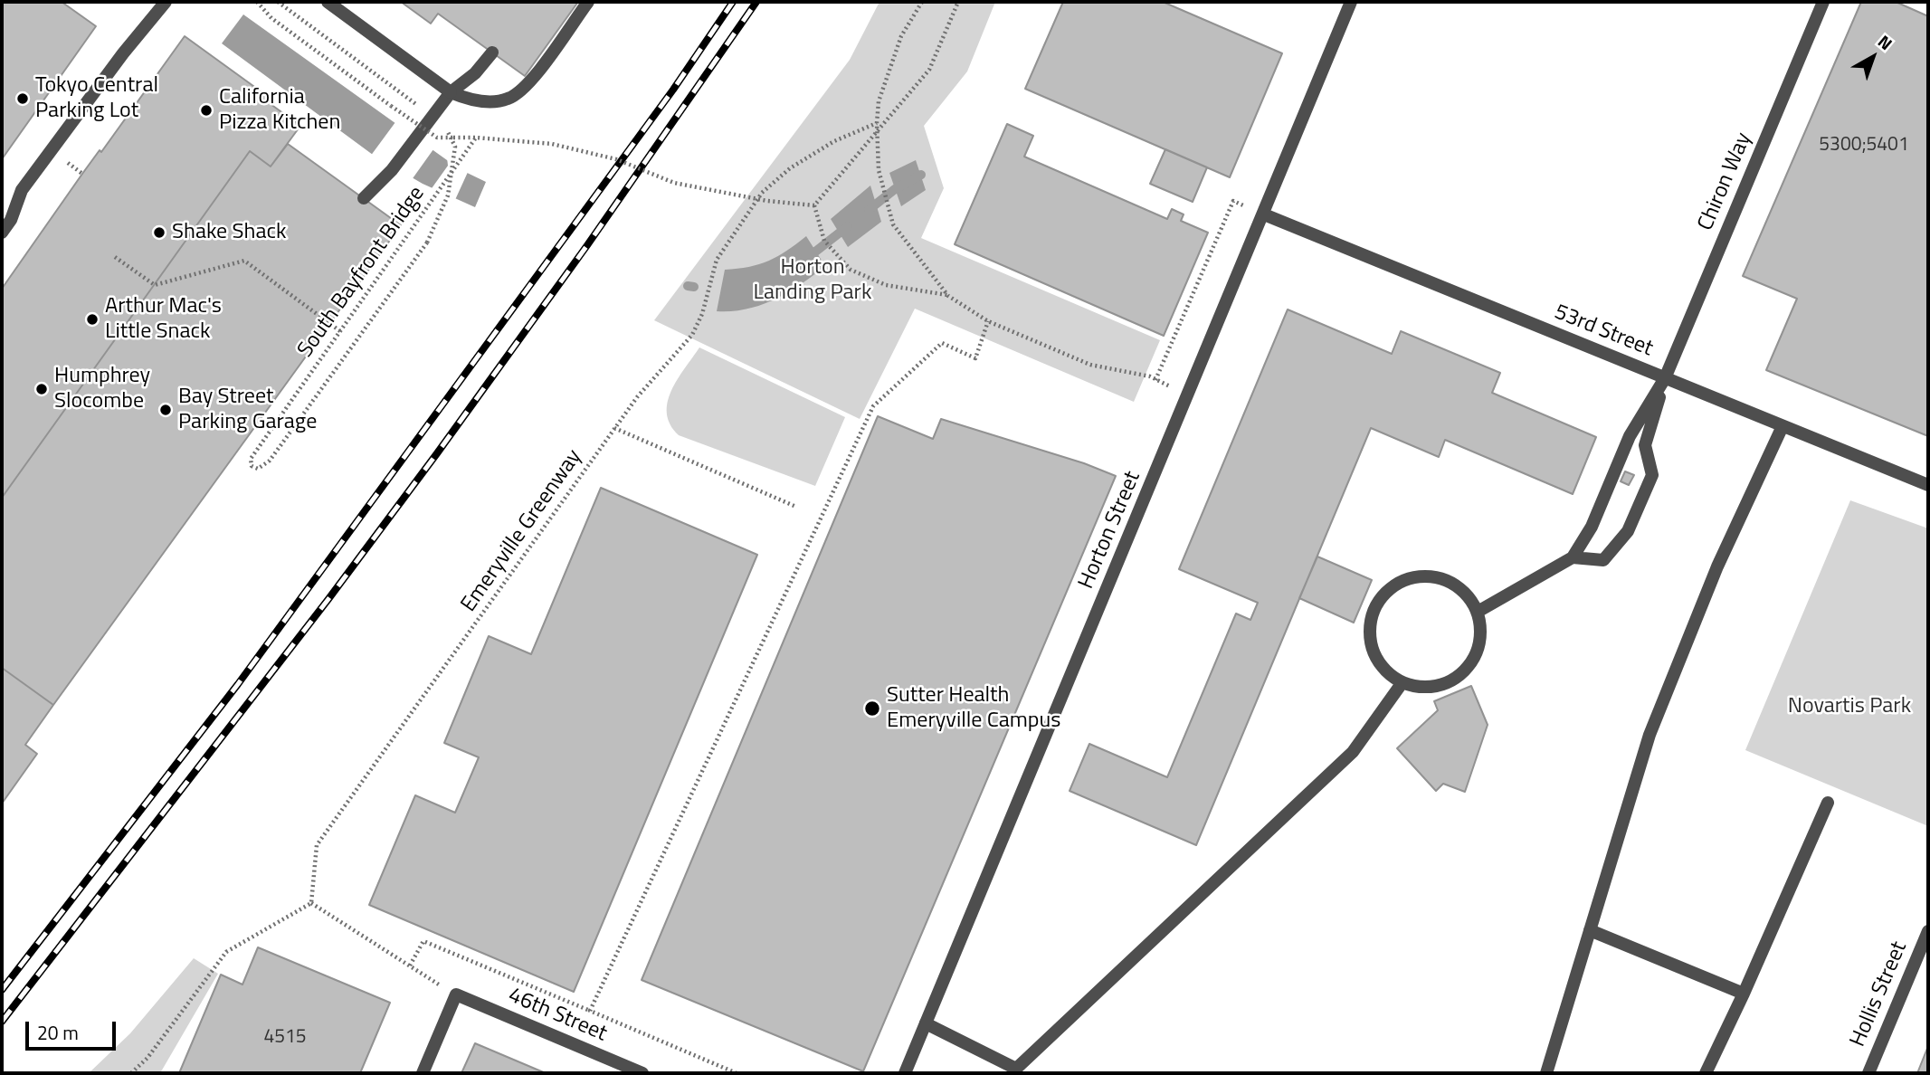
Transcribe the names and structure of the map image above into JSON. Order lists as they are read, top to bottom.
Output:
{
  "streets": {
    "street": [
      "Chiron Way",
      "53rd Street",
      "Horton Street",
      "Hollis Street",
      "46th Street"
    ],
    "path": ["South Bayfront Bridge", "Emeryville Greenway"]
  },
  "crossings": [
    ["Chiron Way", "53rd Street"],
    ["53rd Street", "Horton Street"]
  ],
  "parks": ["Horton Landing Park", "Novartis Park"],
  "places": [
    "Tokyo Central Parking Lot",
    "California Pizza Kitchen",
    "Shake Shack",
    "Arthur Mac's Little Snack",
    "Humphrey Slocombe",
    "Bay Street Parking Garage",
    "Sutter Health Emeryville Campus"
  ],
  "house_numbers": ["5300;5401", "4515"],
  "scale_bar": "20 m",
  "north": "top right"
}
